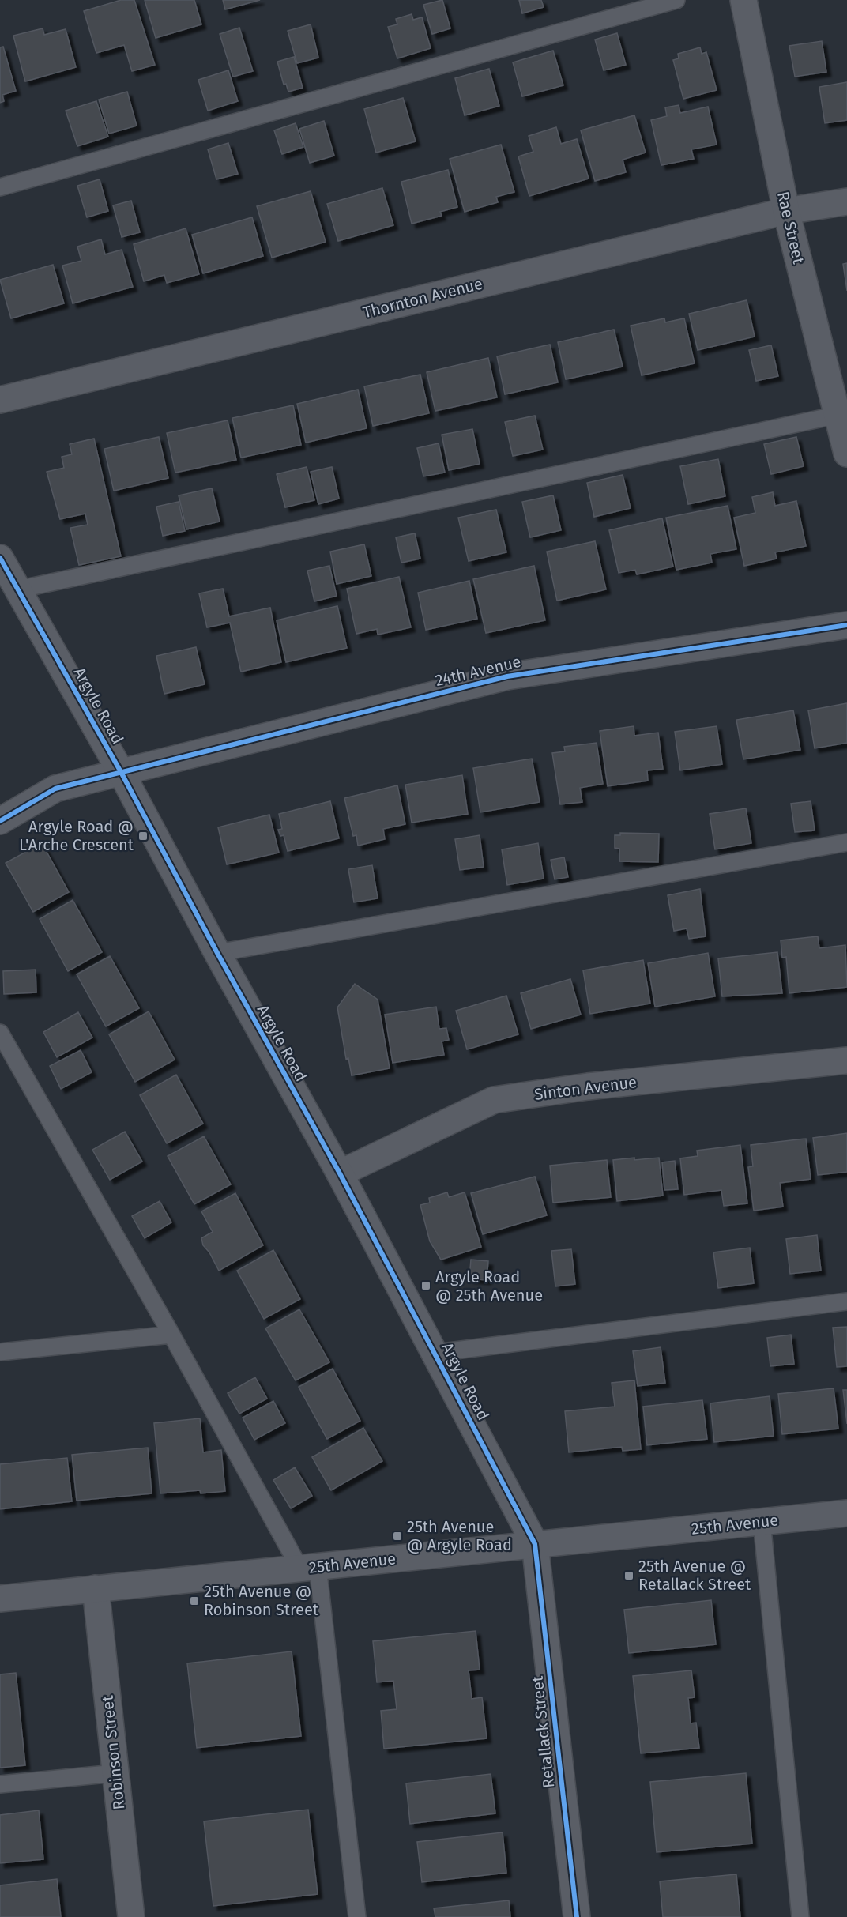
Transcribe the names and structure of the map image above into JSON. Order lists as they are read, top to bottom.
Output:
{
  "streets": {
    "street": [
      "Rae Street",
      "Thornton Avenue",
      "24th Avenue",
      "Argyle Road",
      "Sinton Avenue",
      "25th Avenue",
      "Retallack Street",
      "Robinson Street"
    ]
  },
  "crossings": [
    ["Rae Street", "Thornton Avenue"],
    ["24th Avenue", "Argyle Road"],
    ["Argyle Road", "Sinton Avenue"],
    ["Argyle Road", "25th Avenue"],
    ["Argyle Road", "Retallack Street"],
    ["25th Avenue", "Retallack Street"],
    ["25th Avenue", "Robinson Street"]
  ],
  "places": {
    "transit": [
      "Argyle Road @ L'Arche Crescent",
      "Argyle Road @ 25th Avenue",
      "25th Avenue @ Argyle Road",
      "25th Avenue @ Retallack Street",
      "25th Avenue @ Robinson Street"
    ]
  }
}
